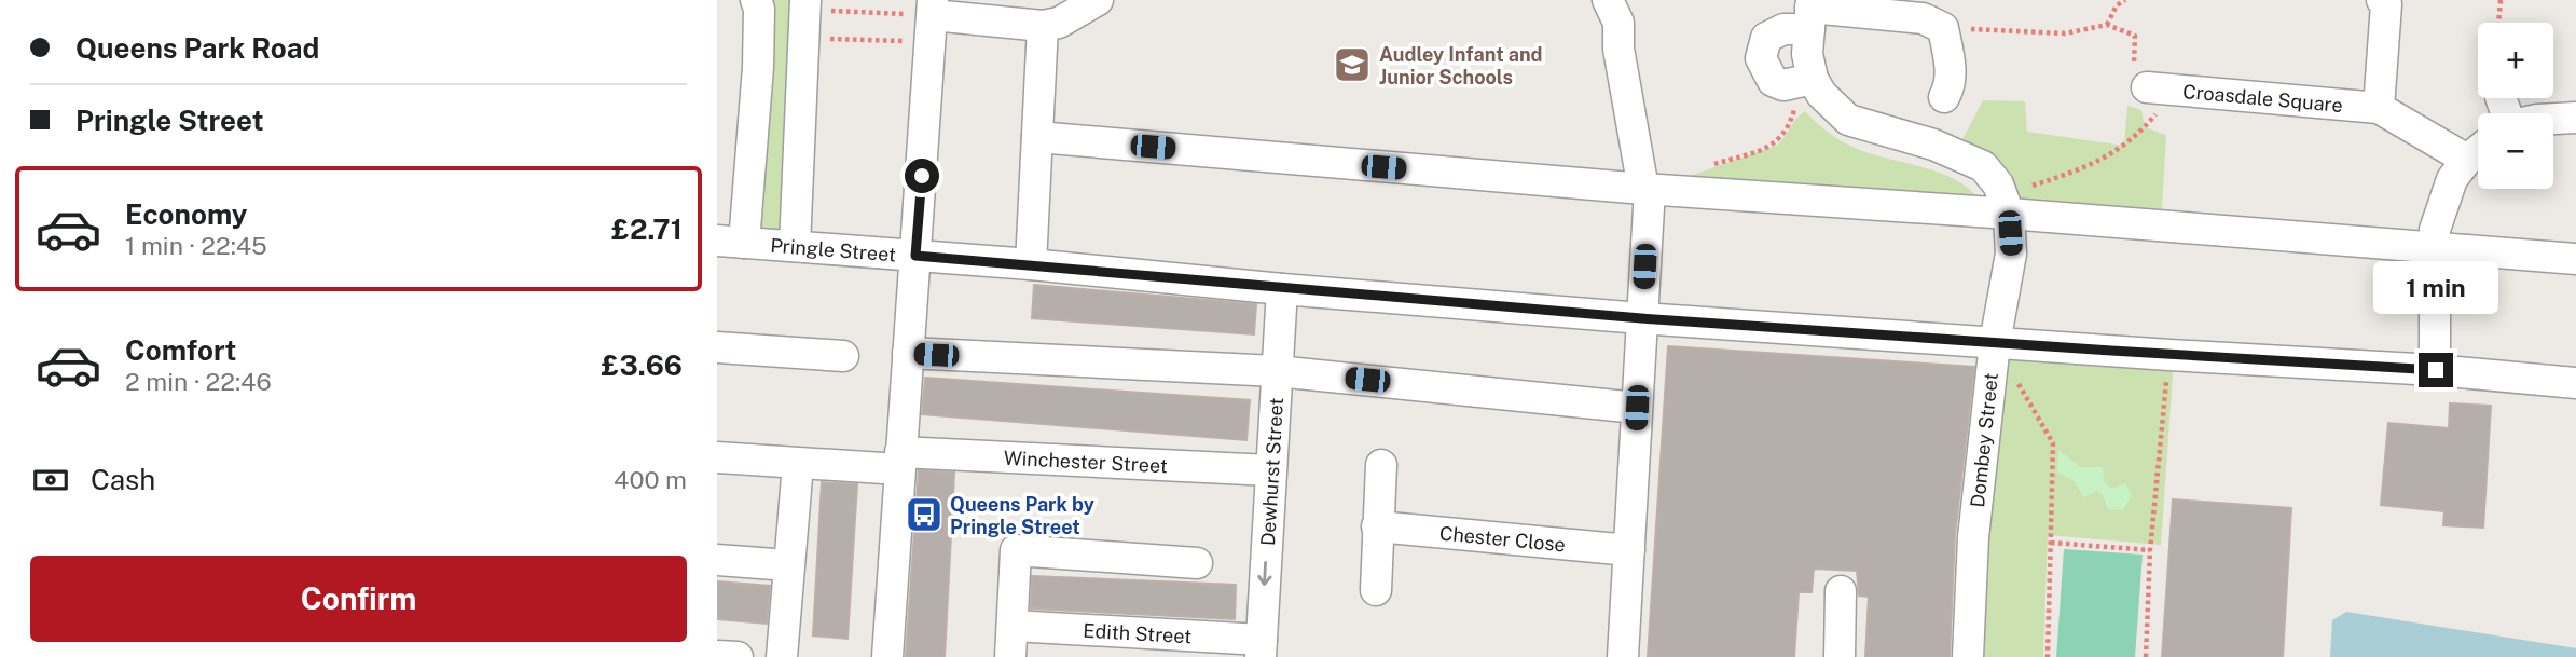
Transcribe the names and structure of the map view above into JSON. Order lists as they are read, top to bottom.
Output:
{
  "streets": {
    "street": [
      "Croasdale Square",
      "Pringle Street",
      "Dombey Street",
      "Winchester Street",
      "Dewhurst Street",
      "Chester Close",
      "Edith Street"
    ]
  },
  "crossings": [
    ["Pringle Street", "Dombey Street"],
    ["Pringle Street", "Dewhurst Street"],
    ["Winchester Street", "Dewhurst Street"],
    ["Dewhurst Street", "Edith Street"]
  ],
  "places": {
    "school or university": ["Audley Infant and Junior Schools"],
    "bus stop": ["Queens Park by Pringle Street"]
  },
  "page": {
    "banner": ["Queens Park Road", "Pringle Street"],
    "map_buttons": ["+", "−"],
    "list": [
      {
        "name": "Economy",
        "note": "1 min · 22:45",
        "value": "£2.71"
      },
      {
        "name": "Comfort",
        "note": "2 min · 22:46",
        "value": "£3.66"
      }
    ],
    "bubble": "1 min",
    "pay": ["Cash", "400 m"],
    "buttons": "Confirm"
  }
}
